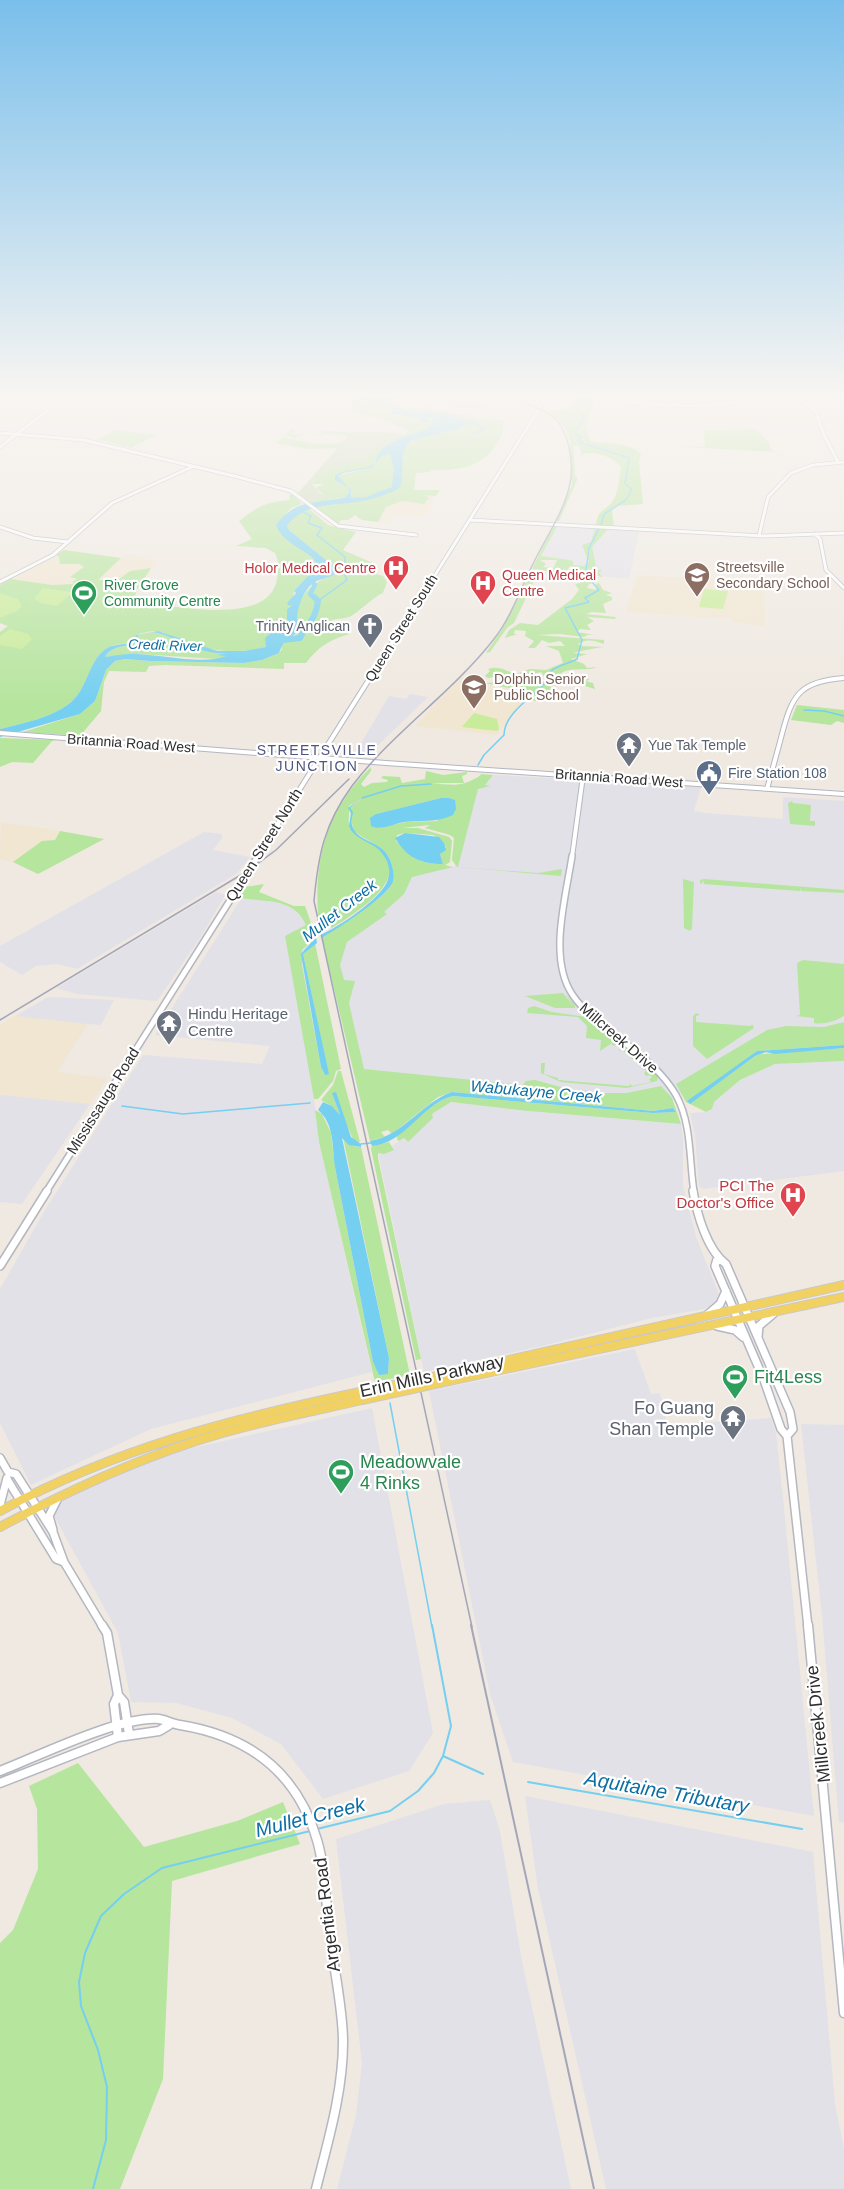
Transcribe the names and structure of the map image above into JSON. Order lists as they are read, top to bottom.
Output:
{
  "streets": {
    "main road": ["Erin Mills Parkway"],
    "street": [
      "Queen Street South",
      "Britannia Road West",
      "Queen Street North",
      "Millcreek Drive",
      "Mississauga Road",
      "Argentia Road"
    ]
  },
  "crossings": [
    ["Queen Street South", "Britannia Road West"],
    ["Queen Street South", "Queen Street North"],
    ["Britannia Road West", "Queen Street North"],
    ["Britannia Road West", "Millcreek Drive"],
    ["Queen Street North", "Mississauga Road"],
    ["Millcreek Drive", "Erin Mills Parkway"]
  ],
  "districts": ["STREETSVILLE JUNCTION"],
  "water": [
    "Credit River",
    "Mullet Creek",
    "Wabukayne Creek",
    "Aquitaine Tributary"
  ],
  "places": {
    "hospital": ["Holor Medical Centre", "Queen Medical Centre", "PCI The Doctor's Office"],
    "school or university": ["Streetsville Secondary School", "Dolphin Senior Public School"],
    "sports": ["River Grove Community Centre", "Fit4Less", "Meadowvale 4 Rinks"],
    "church": ["Trinity Anglican"],
    "temple": ["Yue Tak Temple", "Hindu Heritage Centre", "Fo Guang Shan Temple"],
    "public building": ["Fire Station 108"]
  }
}
